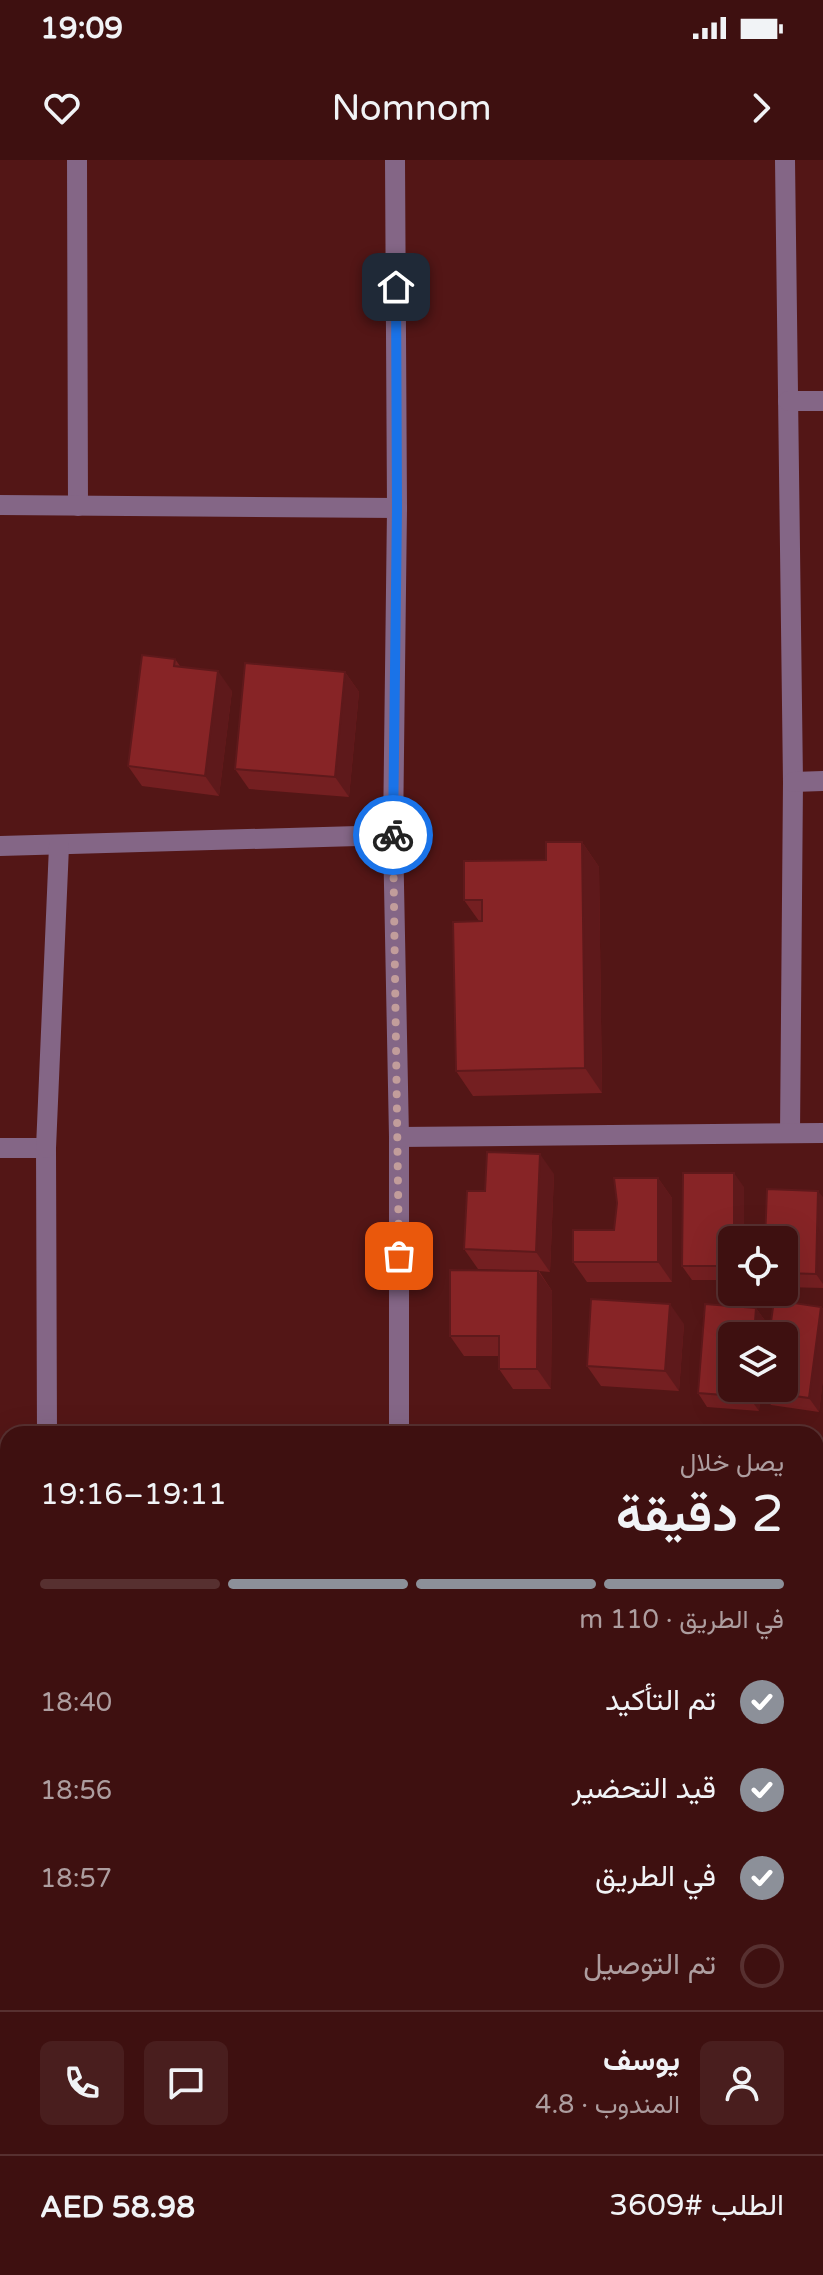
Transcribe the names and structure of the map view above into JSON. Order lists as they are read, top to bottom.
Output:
{
  "page": {
    "status": "19:09",
    "header": "Nomnom",
    "heading": ["2 دقيقة", "يصل خلال", "19:11–19:16"],
    "panel": [
      "يوسف",
      "المندوب · 4.8",
      "الطلب #3609",
      "AED 58.98"
    ],
    "bar": "في الطريق · 110 m",
    "list": [
      ["تم التأكيد", "18:40"],
      ["قيد التحضير", "18:56"],
      ["في الطريق", "18:57"],
      "تم التوصيل"
    ]
  }
}
